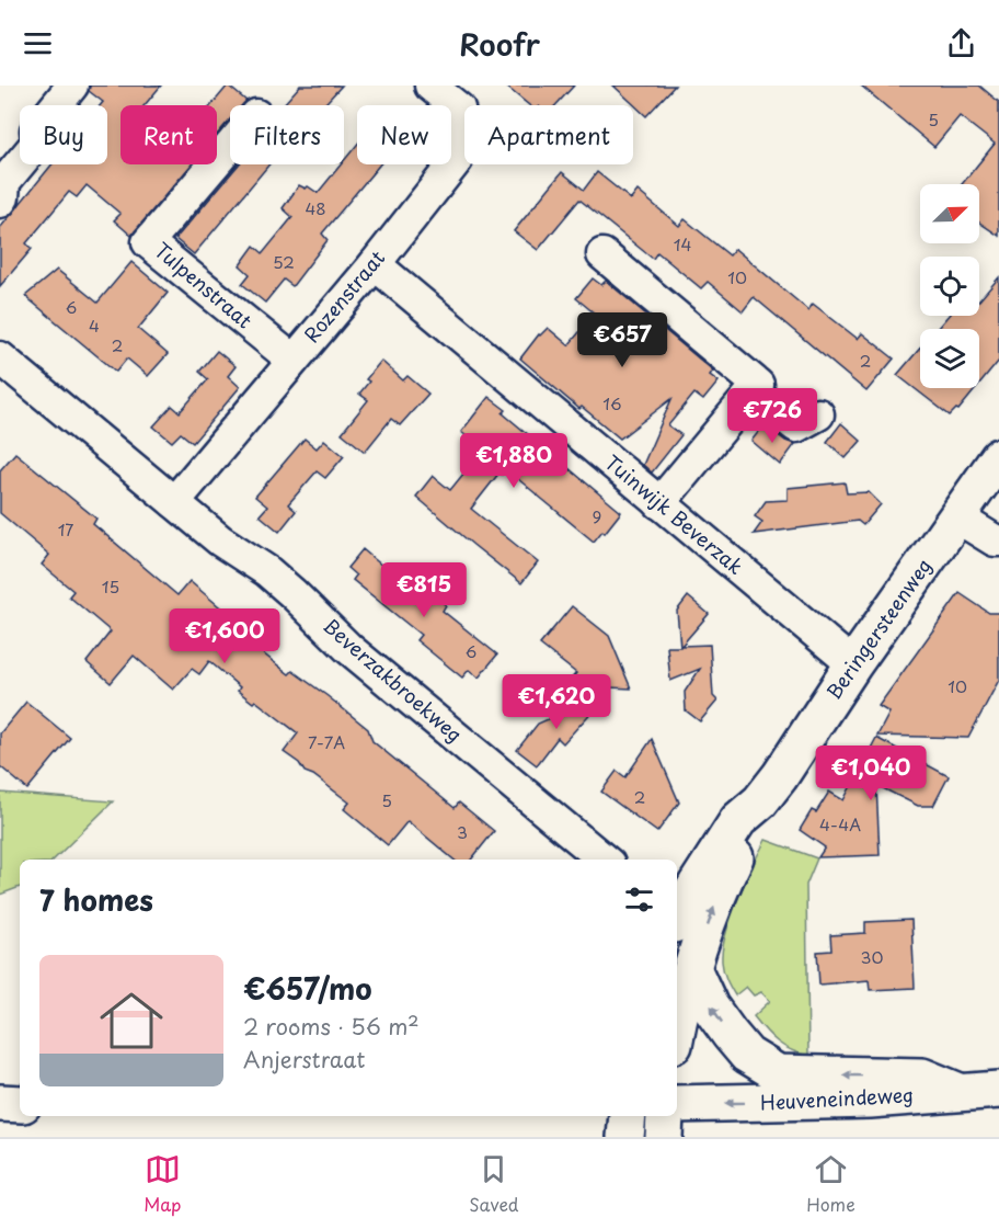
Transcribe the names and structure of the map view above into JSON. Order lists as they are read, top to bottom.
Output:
{
  "streets": {
    "main road": ["Beringersteenweg", "Heuveneindeweg"],
    "street": [
      "Tulpenstraat",
      "Rozenstraat",
      "Tuinwijk Beverzak",
      "Beverzakbroekweg"
    ]
  },
  "crossings": [
    ["Tulpenstraat", "Rozenstraat"],
    ["Rozenstraat", "Tuinwijk Beverzak"],
    ["Rozenstraat", "Beverzakbroekweg"],
    ["Tuinwijk Beverzak", "Beringersteenweg"]
  ],
  "one_way": ["Heuveneindeweg"],
  "house_numbers": [
    "5",
    "48",
    "14",
    "52",
    "10",
    "6",
    "4",
    "2",
    "2",
    "16",
    "9",
    "17",
    "15",
    "6",
    "10",
    "7-7A",
    "2",
    "5",
    "4-4A",
    "3",
    "30"
  ],
  "north": "top right",
  "page": {
    "header": "Roofr",
    "chip": [
      "Buy",
      "Rent",
      "Filters",
      "New",
      "Apartment"
    ],
    "price": [
      "€657",
      "€726",
      "€1,880",
      "€815",
      "€1,600",
      "€1,620",
      "€1,040"
    ],
    "heading": "7 homes",
    "list": [
      {
        "name": "€657/mo",
        "note": "2 rooms · 56 m² · Anjerstraat"
      }
    ],
    "tabs": ["Map", "Saved", "Home"]
  }
}
